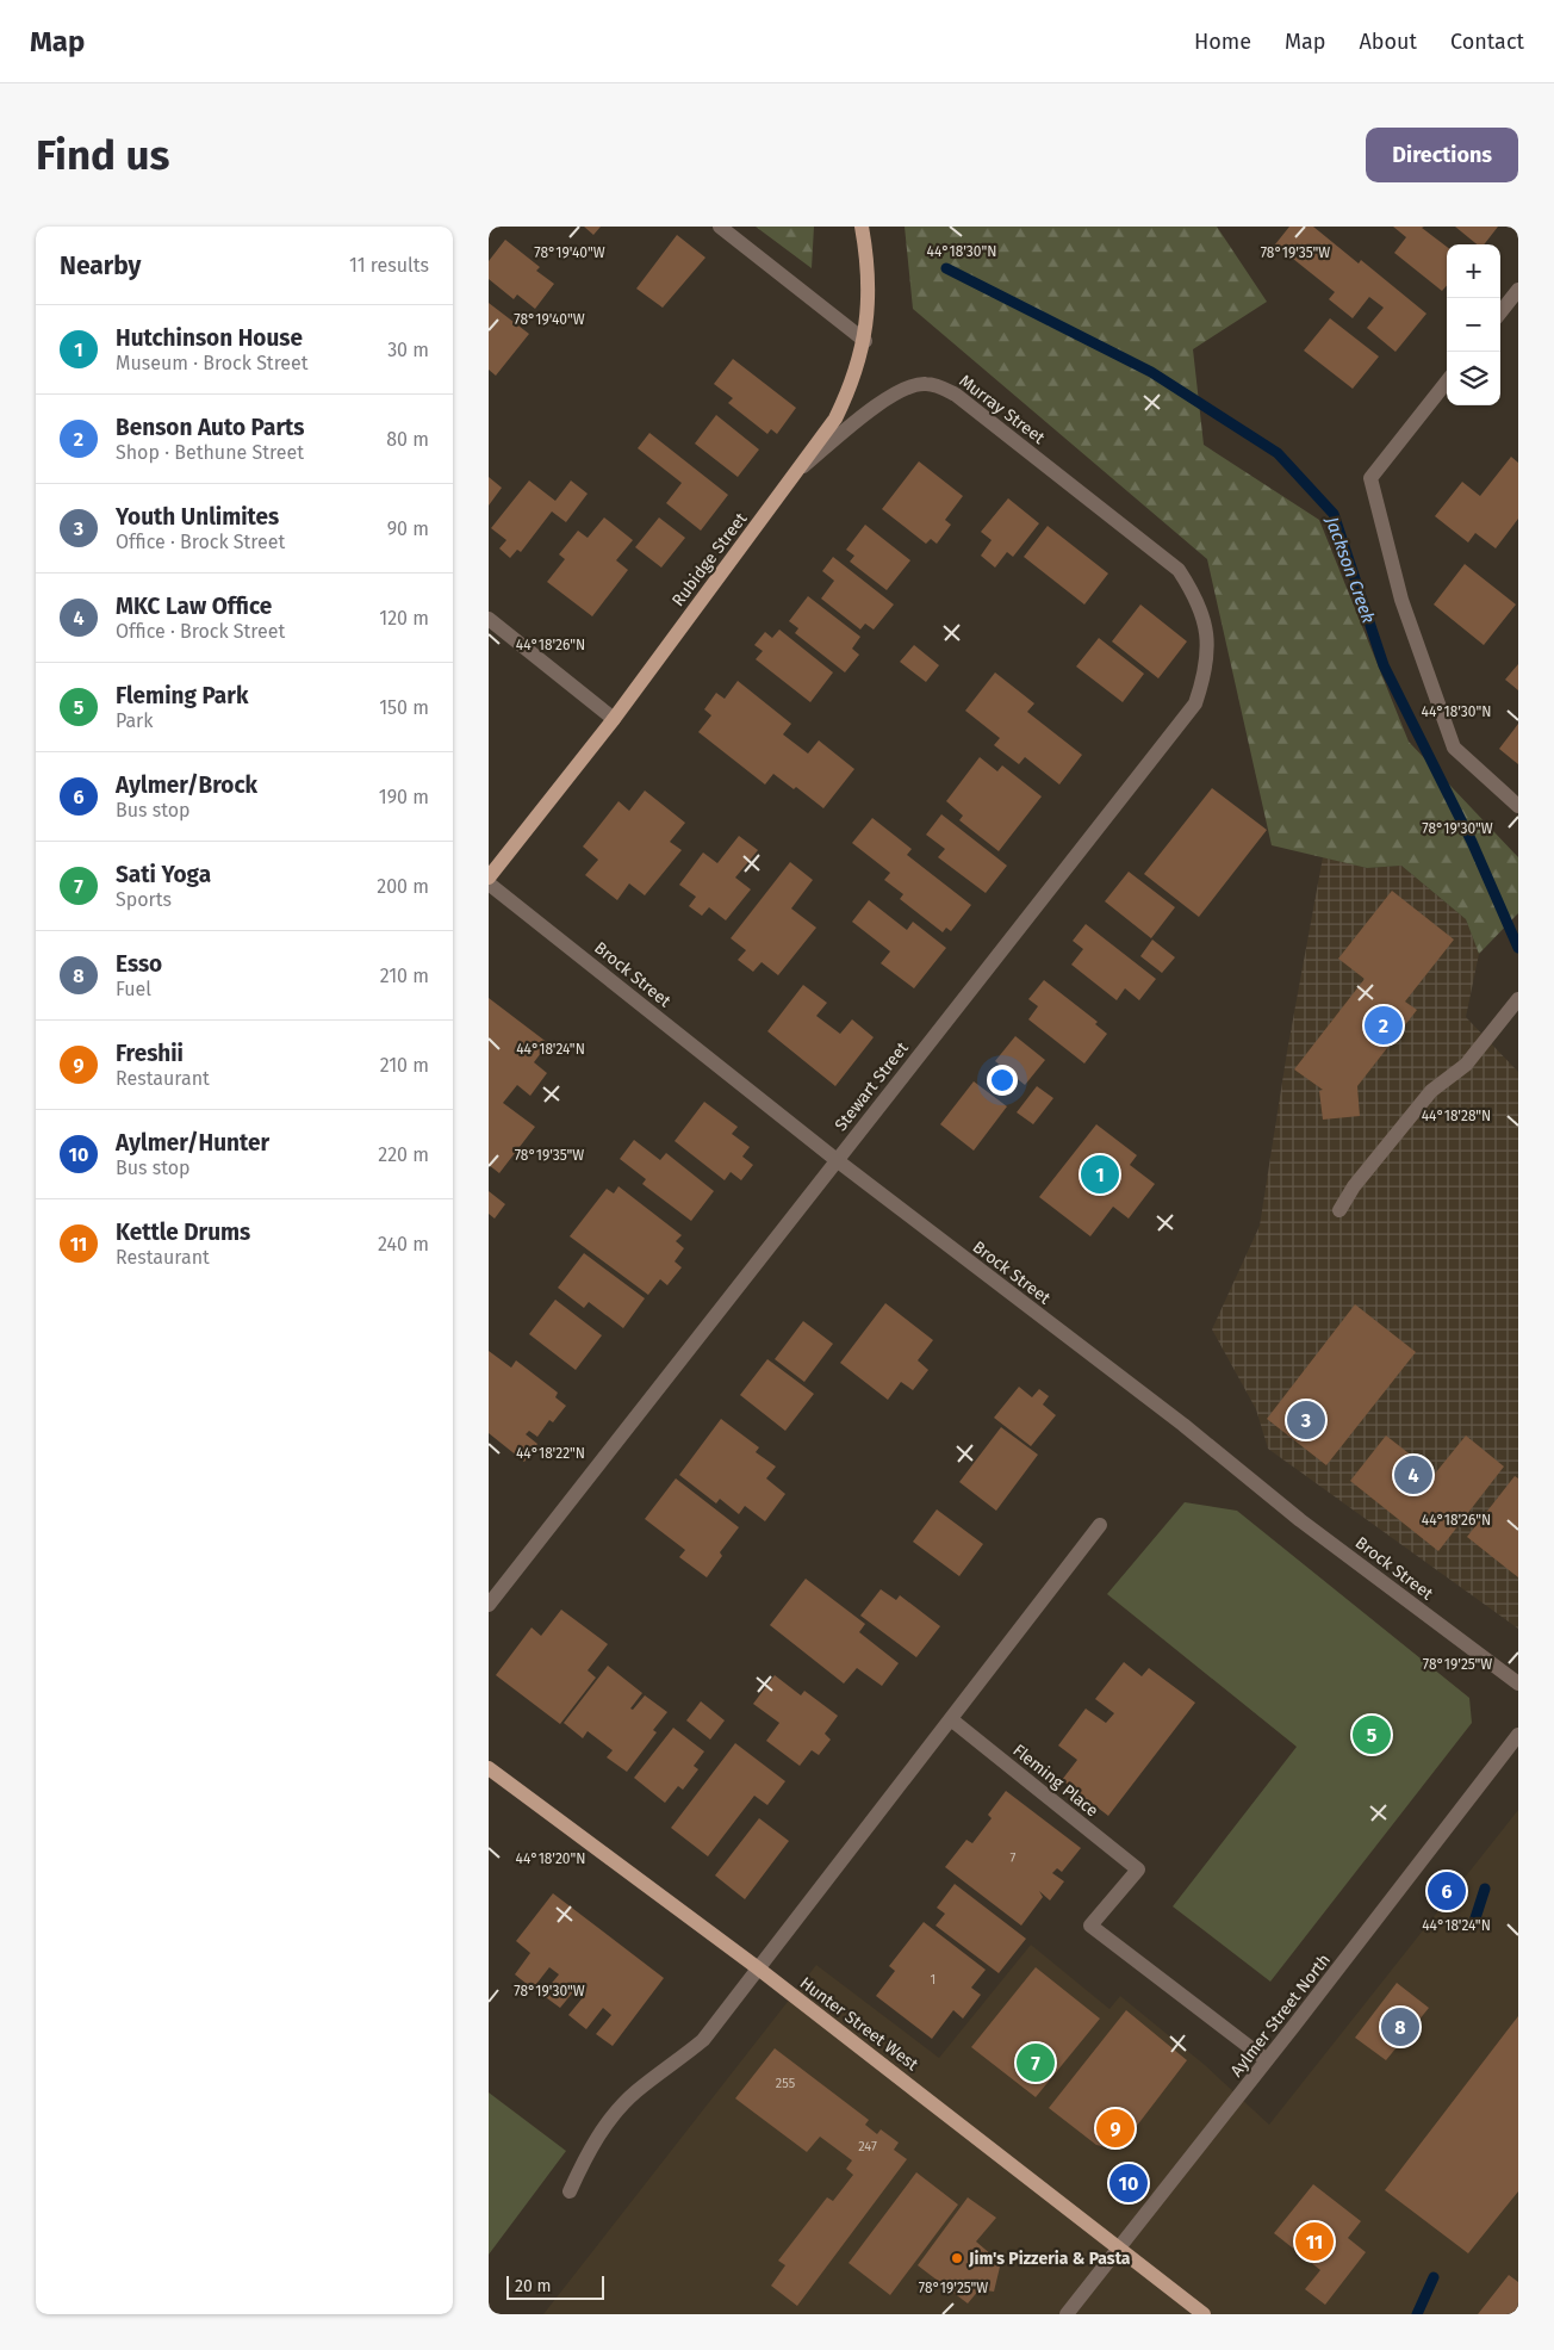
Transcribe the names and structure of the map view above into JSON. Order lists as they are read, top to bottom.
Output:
{
  "streets": {
    "main road": ["Rubidge Street", "Hunter Street West"],
    "street": [
      "Murray Street",
      "Brock Street",
      "Stewart Street",
      "Fleming Place",
      "Aylmer Street North"
    ]
  },
  "crossings": [
    ["Murray Street", "Rubidge Street"],
    ["Murray Street", "Stewart Street"],
    ["Brock Street", "Stewart Street"],
    ["Fleming Place", "Aylmer Street North"],
    ["Aylmer Street North", "Hunter Street West"]
  ],
  "water": ["Jackson Creek"],
  "places": ["Jim's Pizzeria & Pasta"],
  "house_numbers": [
    "7",
    "1",
    "255",
    "247"
  ],
  "scale_bar": "20 m",
  "page": {
    "header": "Map",
    "nav": [
      "Home",
      "Map",
      "About",
      "Contact"
    ],
    "buttons": "Directions",
    "title": "Find us",
    "heading": ["Nearby", "11 results"],
    "map_buttons": ["+", "−"],
    "list": [
      {
        "mark": "1",
        "name": "Hutchinson House",
        "note": "Museum · Brock Street",
        "value": "30 m"
      },
      {
        "mark": "2",
        "name": "Benson Auto Parts",
        "note": "Shop · Bethune Street",
        "value": "80 m"
      },
      {
        "mark": "3",
        "name": "Youth Unlimites",
        "note": "Office · Brock Street",
        "value": "90 m"
      },
      {
        "mark": "4",
        "name": "MKC Law Office",
        "note": "Office · Brock Street",
        "value": "120 m"
      },
      {
        "mark": "5",
        "name": "Fleming Park",
        "note": "Park",
        "value": "150 m"
      },
      {
        "mark": "6",
        "name": "Aylmer/Brock",
        "note": "Bus stop",
        "value": "190 m"
      },
      {
        "mark": "7",
        "name": "Sati Yoga",
        "note": "Sports",
        "value": "200 m"
      },
      {
        "mark": "8",
        "name": "Esso",
        "note": "Fuel",
        "value": "210 m"
      },
      {
        "mark": "9",
        "name": "Freshii",
        "note": "Restaurant",
        "value": "210 m"
      },
      {
        "mark": "10",
        "name": "Aylmer/Hunter",
        "note": "Bus stop",
        "value": "220 m"
      },
      {
        "mark": "11",
        "name": "Kettle Drums",
        "note": "Restaurant",
        "value": "240 m"
      }
    ],
    "pins": [
      "2",
      "1",
      "3",
      "4",
      "5",
      "6",
      "8",
      "7",
      "9",
      "10",
      "11"
    ],
    "scale": "20 m"
  },
  "coordinates": [
    "44°18'30\"N",
    "78°19'40\"W",
    "78°19'35\"W",
    "44°18'26\"N",
    "78°19'30\"W",
    "44°18'24\"N",
    "44°18'28\"N",
    "44°18'22\"N",
    "78°19'25\"W",
    "44°18'20\"N"
  ]
}
